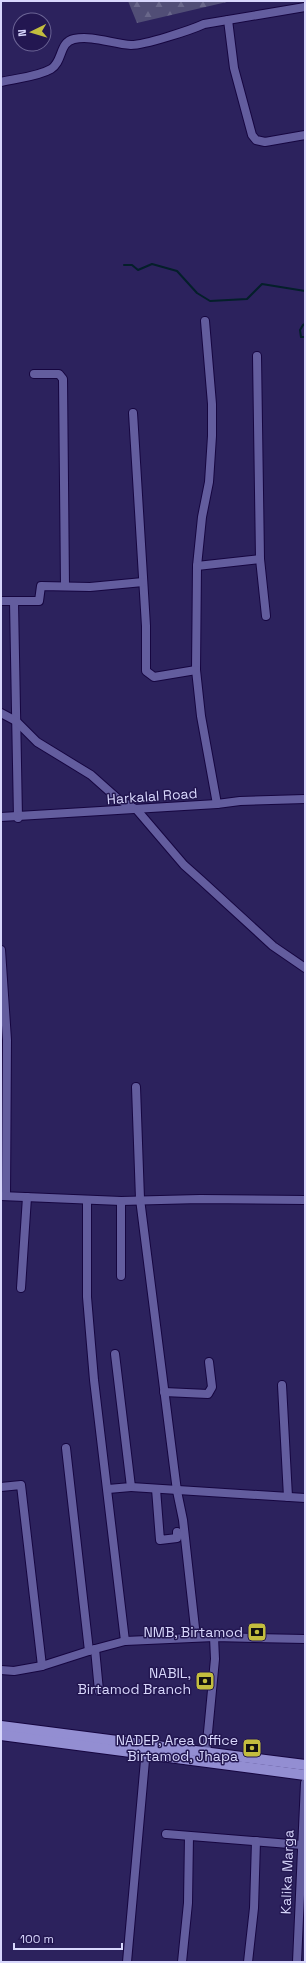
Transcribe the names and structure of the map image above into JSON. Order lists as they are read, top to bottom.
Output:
{
  "streets": {
    "street": ["Harkalal Road", "Kalika Marga"]
  },
  "places": {
    "bank": ["NMB, Birtamod", "NABIL, Birtamod Branch", "NADEP, Area Office Birtamod, Jhapa"]
  },
  "scale_bar": "100 m",
  "north": "left"
}
